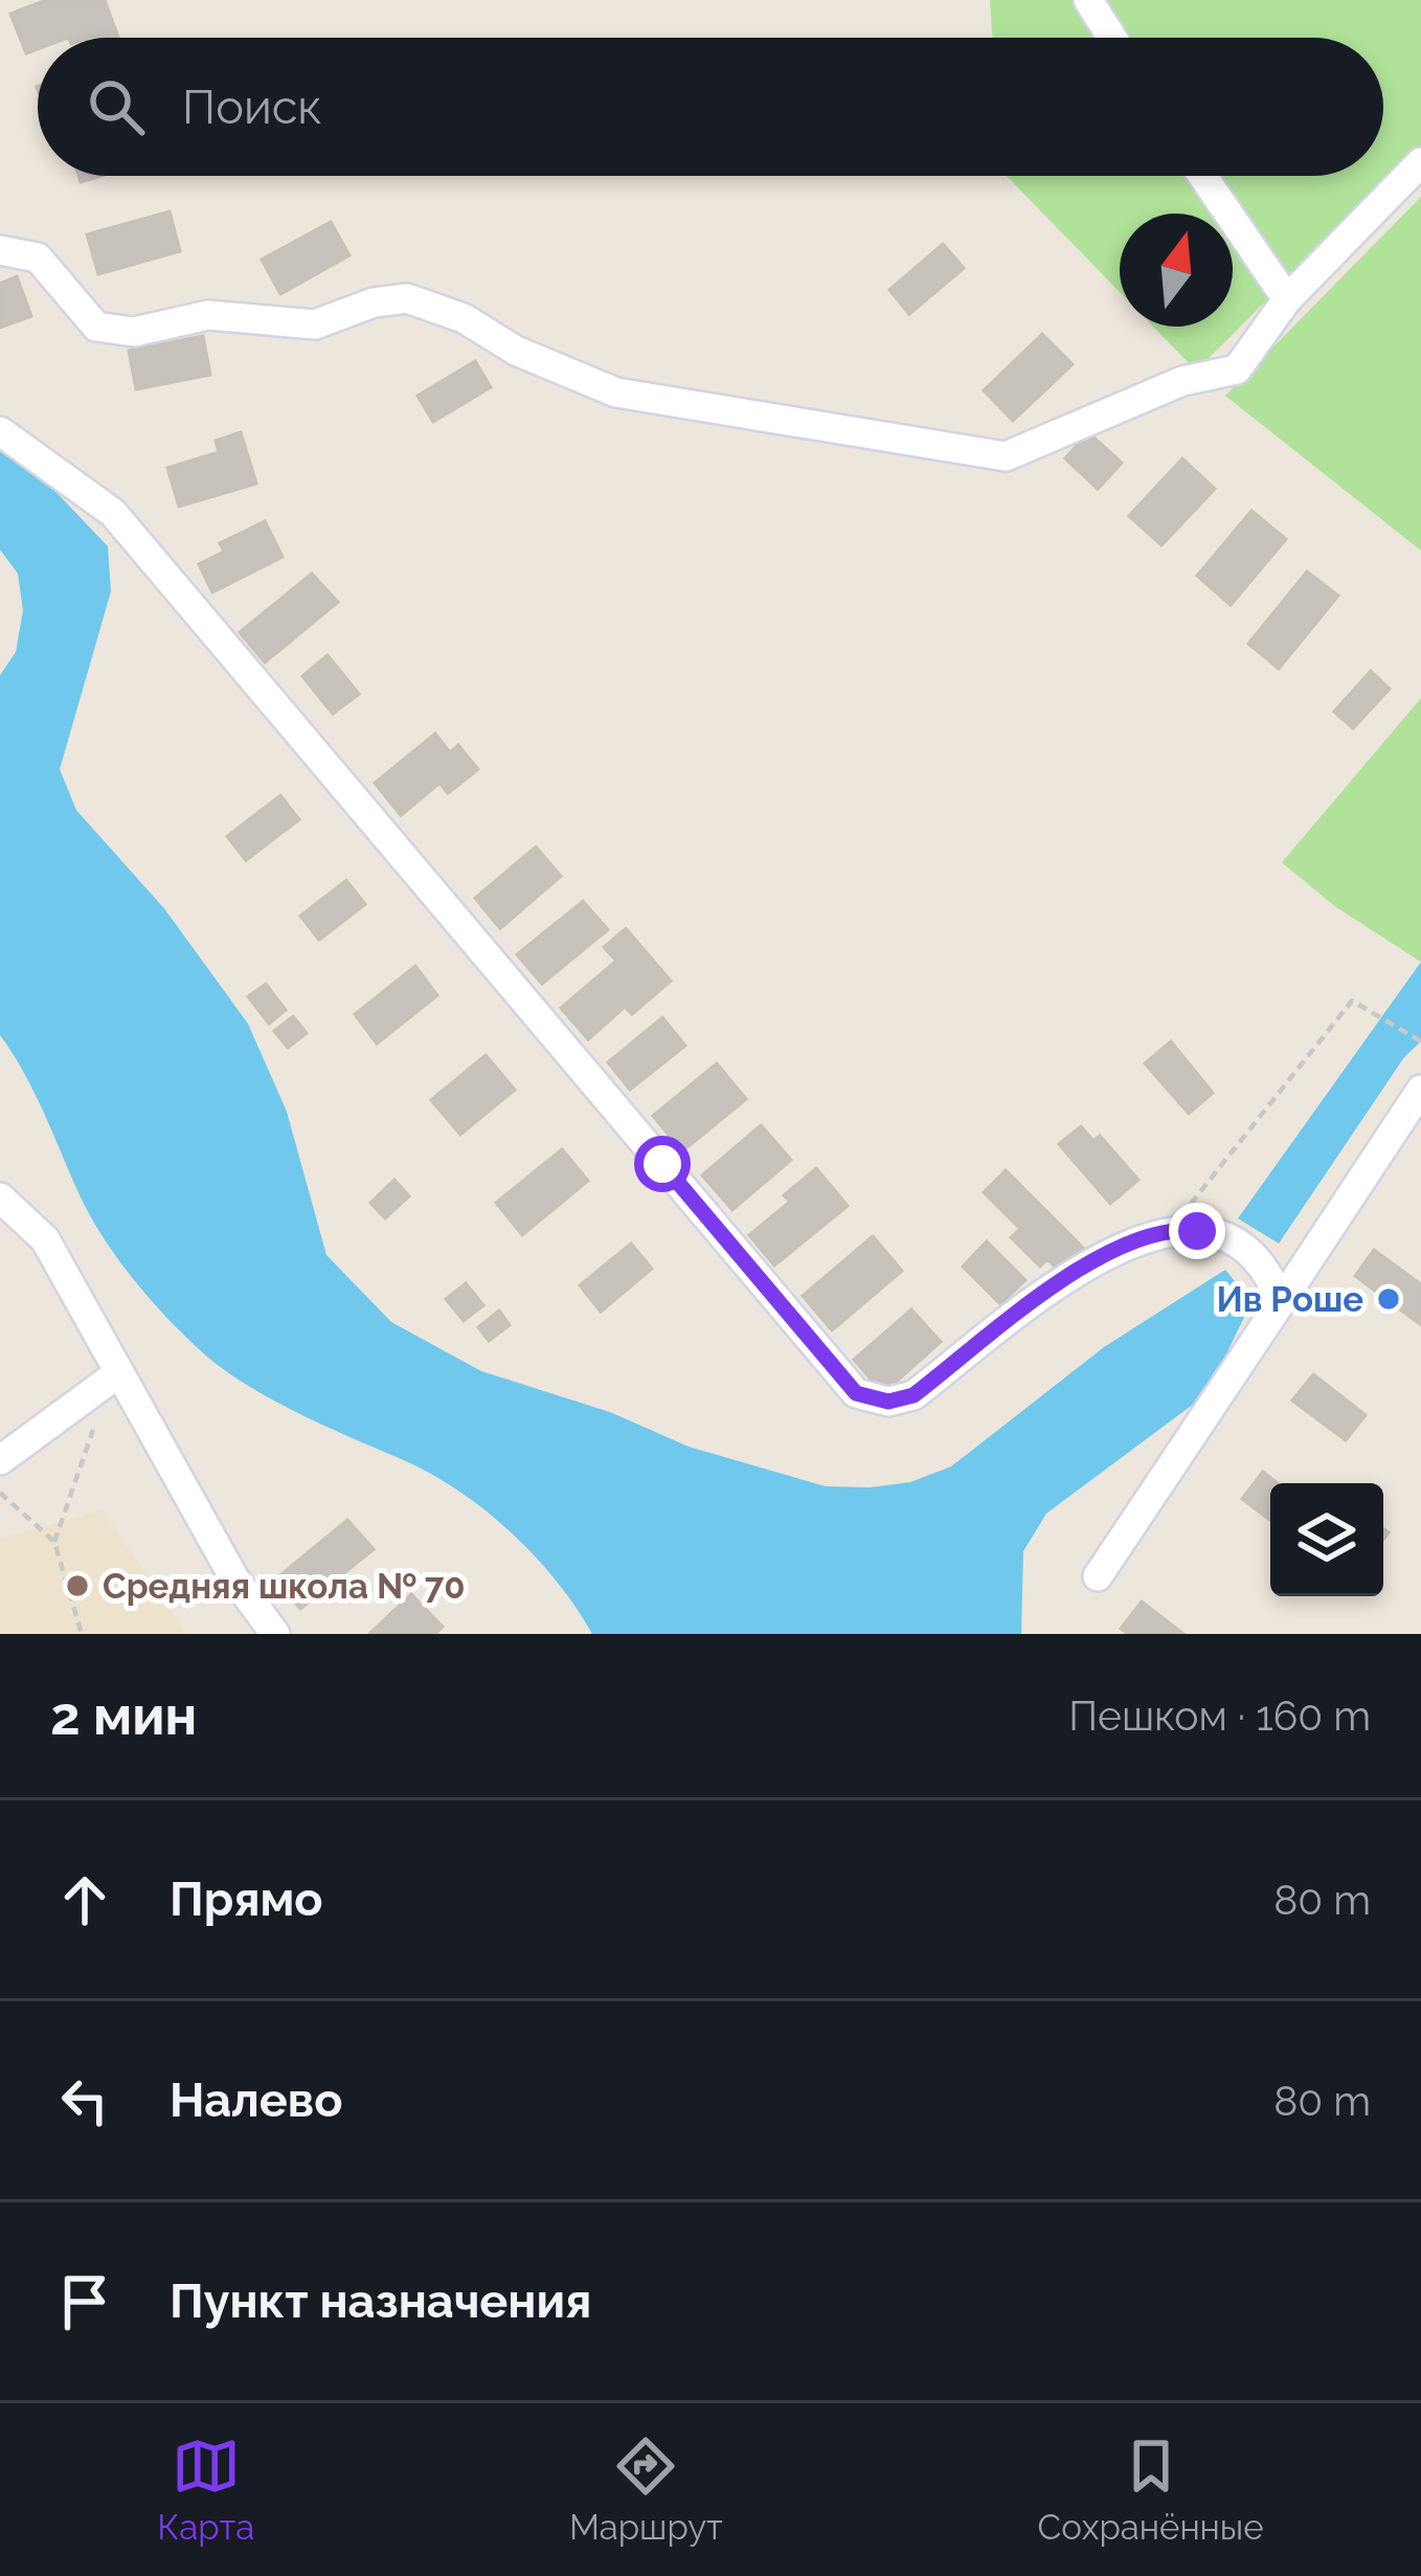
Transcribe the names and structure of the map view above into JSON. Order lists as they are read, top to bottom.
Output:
{
  "places": ["Ив Роше", "Средняя школа № 70"],
  "north": "top",
  "page": {
    "search": "Поиск",
    "heading": ["2 мин", "Пешком · 160 m"],
    "list": [
      ["Прямо", "80 m"],
      ["Налево", "80 m"],
      "Пункт назначения"
    ],
    "nav": ["Карта", "Маршрут", "Сохранённые"]
  }
}
